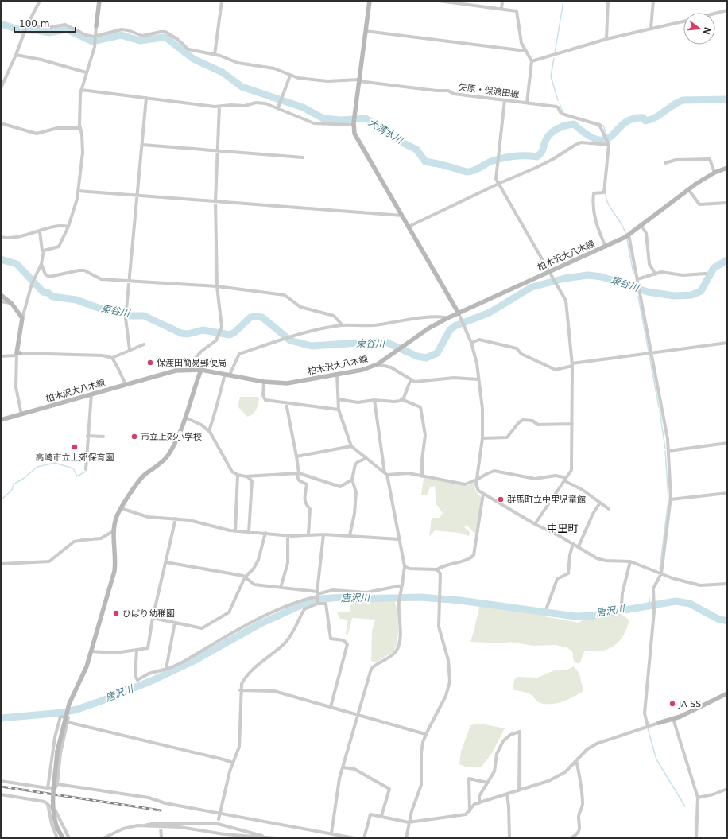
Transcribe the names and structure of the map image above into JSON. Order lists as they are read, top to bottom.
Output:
{
  "streets": {
    "street": ["矢原・保渡田線", "柏木沢大八木線"]
  },
  "districts": ["中里町"],
  "water": ["大清水川", "東谷川", "唐沢川"],
  "places": [
    "保渡田簡易郵便局",
    "市立上郊小学校",
    "高崎市立上郊保育園",
    "群馬町立中里児童館",
    "ひばり幼稚園",
    "JA-SS"
  ],
  "scale_bar": "100 m",
  "north": "right"
}
